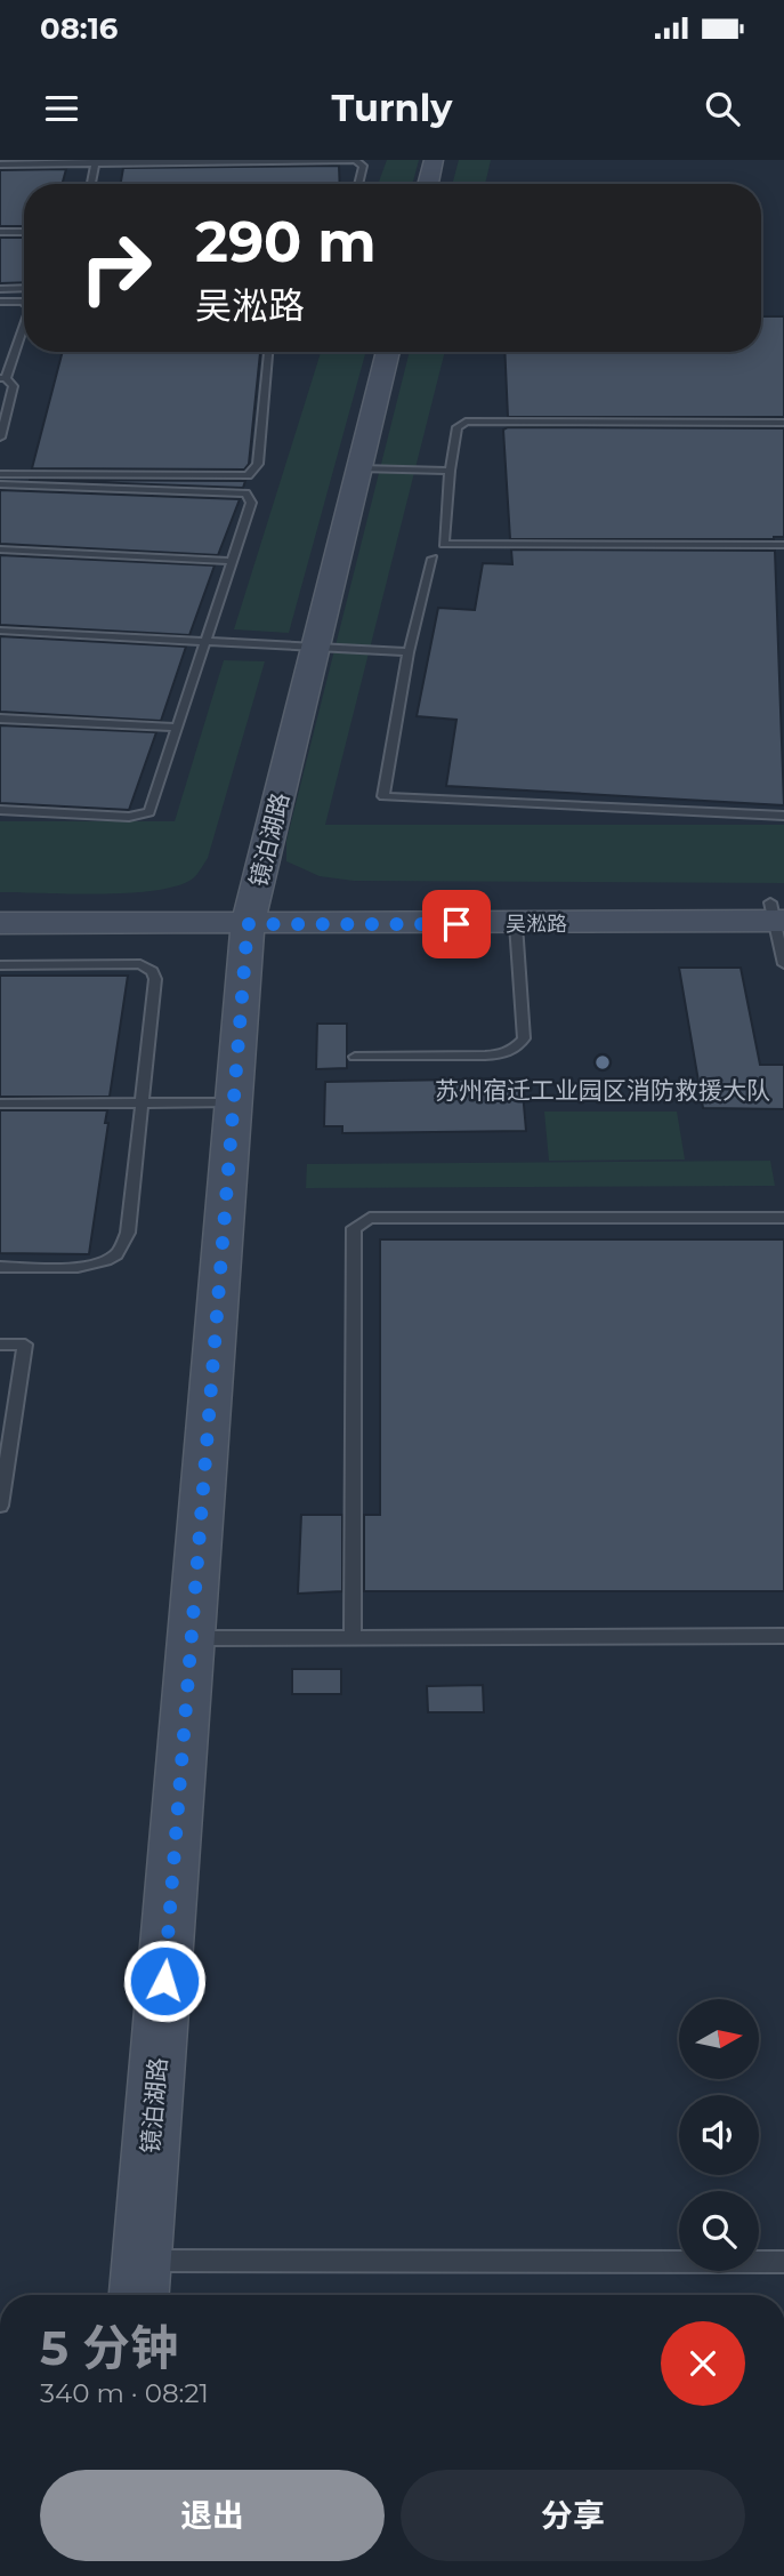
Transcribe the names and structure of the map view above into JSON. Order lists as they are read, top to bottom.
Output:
{
  "streets": {
    "street": ["镜泊湖路", "吴淞路"]
  },
  "crossings": [
    ["镜泊湖路", "吴淞路"]
  ],
  "places": ["苏州宿迁工业园区消防救援大队"],
  "north": "right",
  "page": {
    "status": "08:16",
    "header": "Turnly",
    "turn": ["290 m", "吴淞路"],
    "heading": ["5 分钟", "340 m · 08:21"],
    "buttons": ["退出", "分享"]
  }
}
